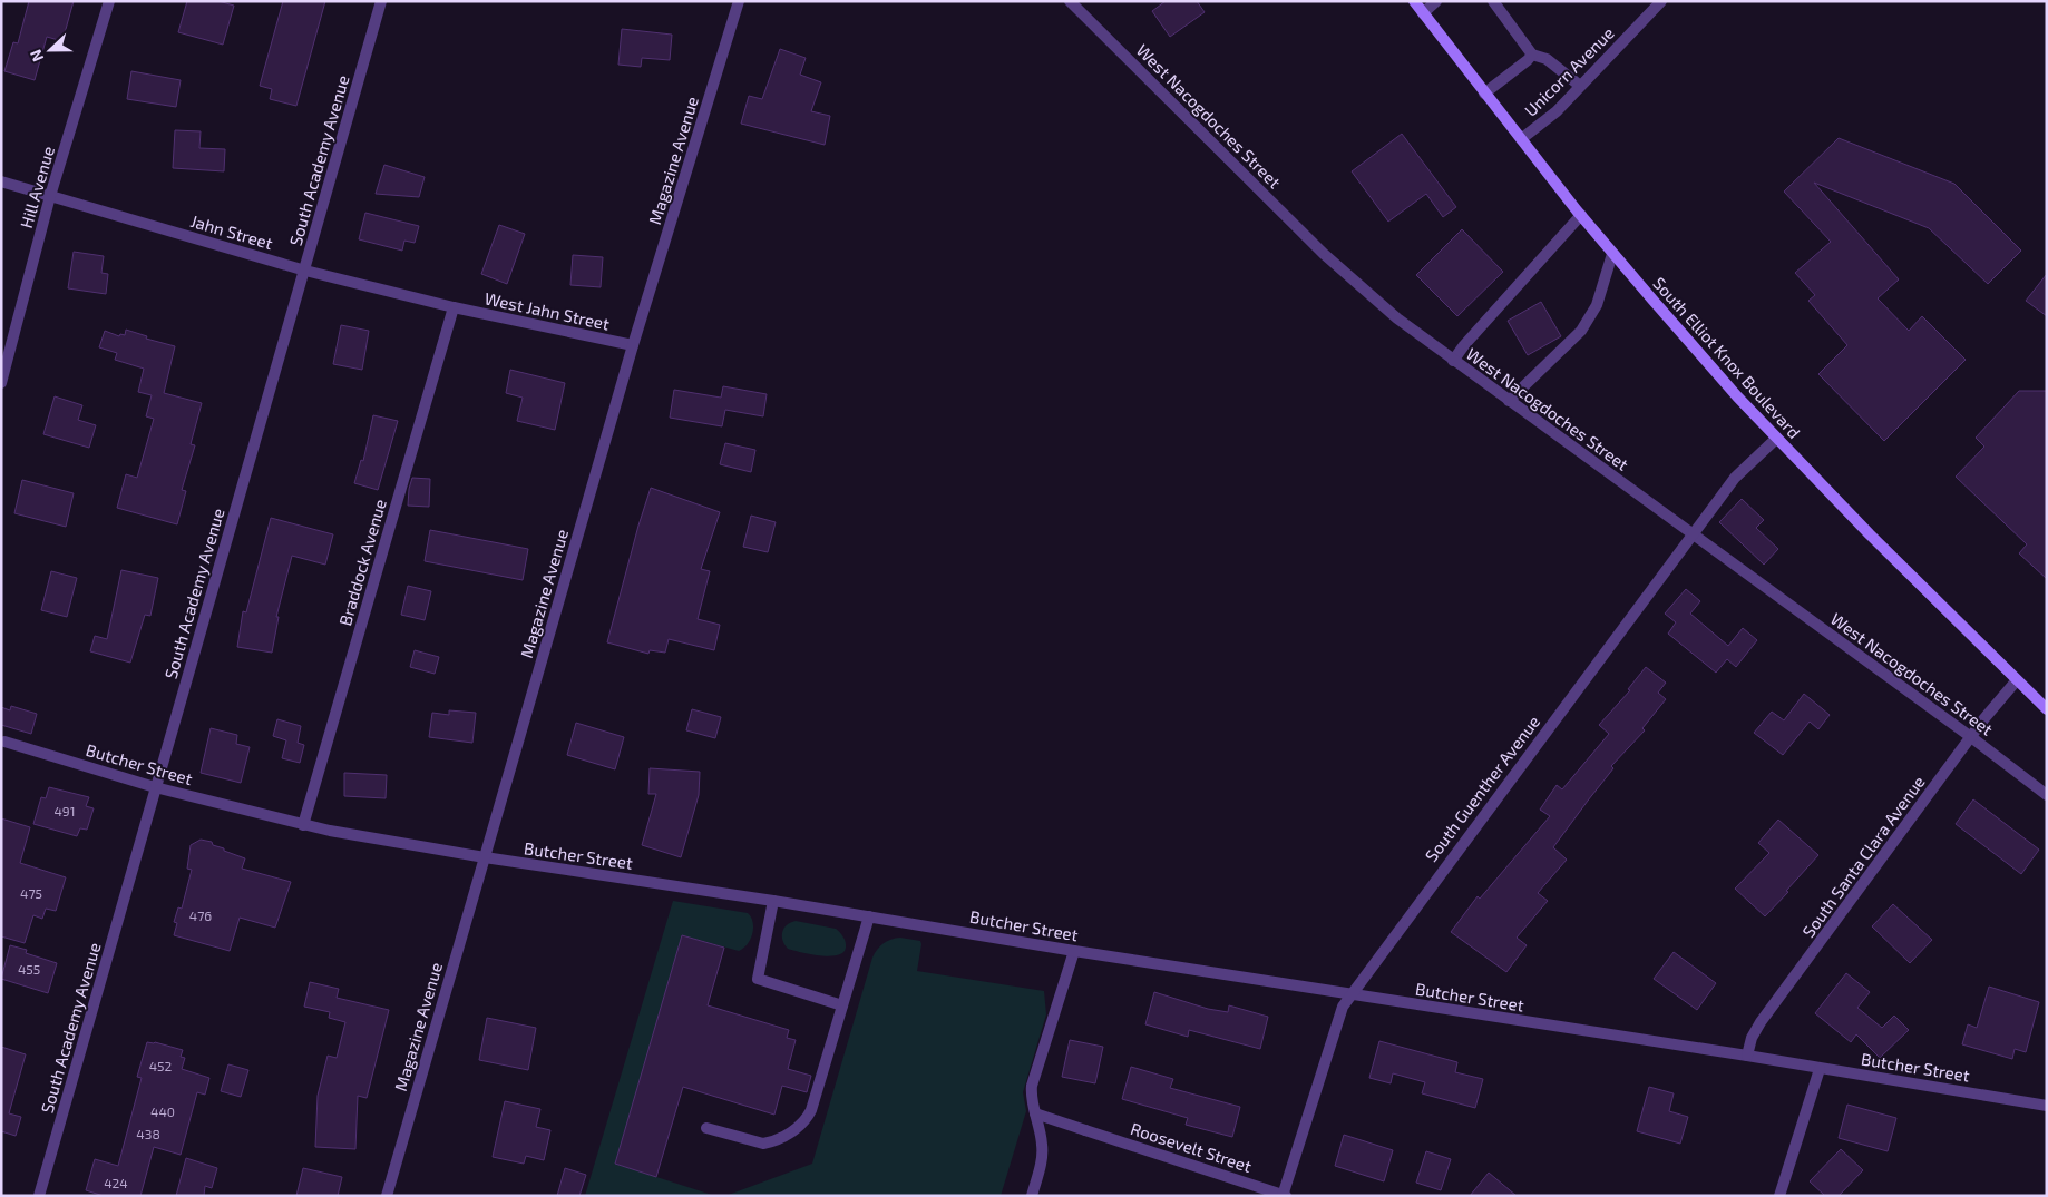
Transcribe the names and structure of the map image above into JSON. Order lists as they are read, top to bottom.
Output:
{
  "streets": {
    "main road": ["South Elliot Knox Boulevard"],
    "street": [
      "Unicorn Avenue",
      "West Nacogdoches Street",
      "South Academy Avenue",
      "Magazine Avenue",
      "Hill Avenue",
      "Jahn Street",
      "West Jahn Street",
      "Braddock Avenue",
      "Butcher Street",
      "South Guenther Avenue",
      "South Santa Clara Avenue",
      "Roosevelt Street"
    ]
  },
  "crossings": [
    ["Unicorn Avenue", "South Elliot Knox Boulevard"],
    ["West Nacogdoches Street", "South Guenther Avenue"],
    ["West Nacogdoches Street", "South Santa Clara Avenue"],
    ["South Academy Avenue", "Jahn Street"],
    ["South Academy Avenue", "Butcher Street"],
    ["Magazine Avenue", "West Jahn Street"],
    ["Magazine Avenue", "Butcher Street"],
    ["Hill Avenue", "Jahn Street"],
    ["Jahn Street", "West Jahn Street"],
    ["Jahn Street", "Braddock Avenue"],
    ["West Jahn Street", "Braddock Avenue"],
    ["South Elliot Knox Boulevard", "South Guenther Avenue"],
    ["South Elliot Knox Boulevard", "South Santa Clara Avenue"],
    ["Braddock Avenue", "Butcher Street"],
    ["Butcher Street", "South Guenther Avenue"],
    ["Butcher Street", "South Santa Clara Avenue"],
    ["South Guenther Avenue", "Roosevelt Street"]
  ],
  "house_numbers": [
    "491",
    "475",
    "476",
    "455",
    "452",
    "440",
    "438",
    "424"
  ],
  "north": "left"
}
